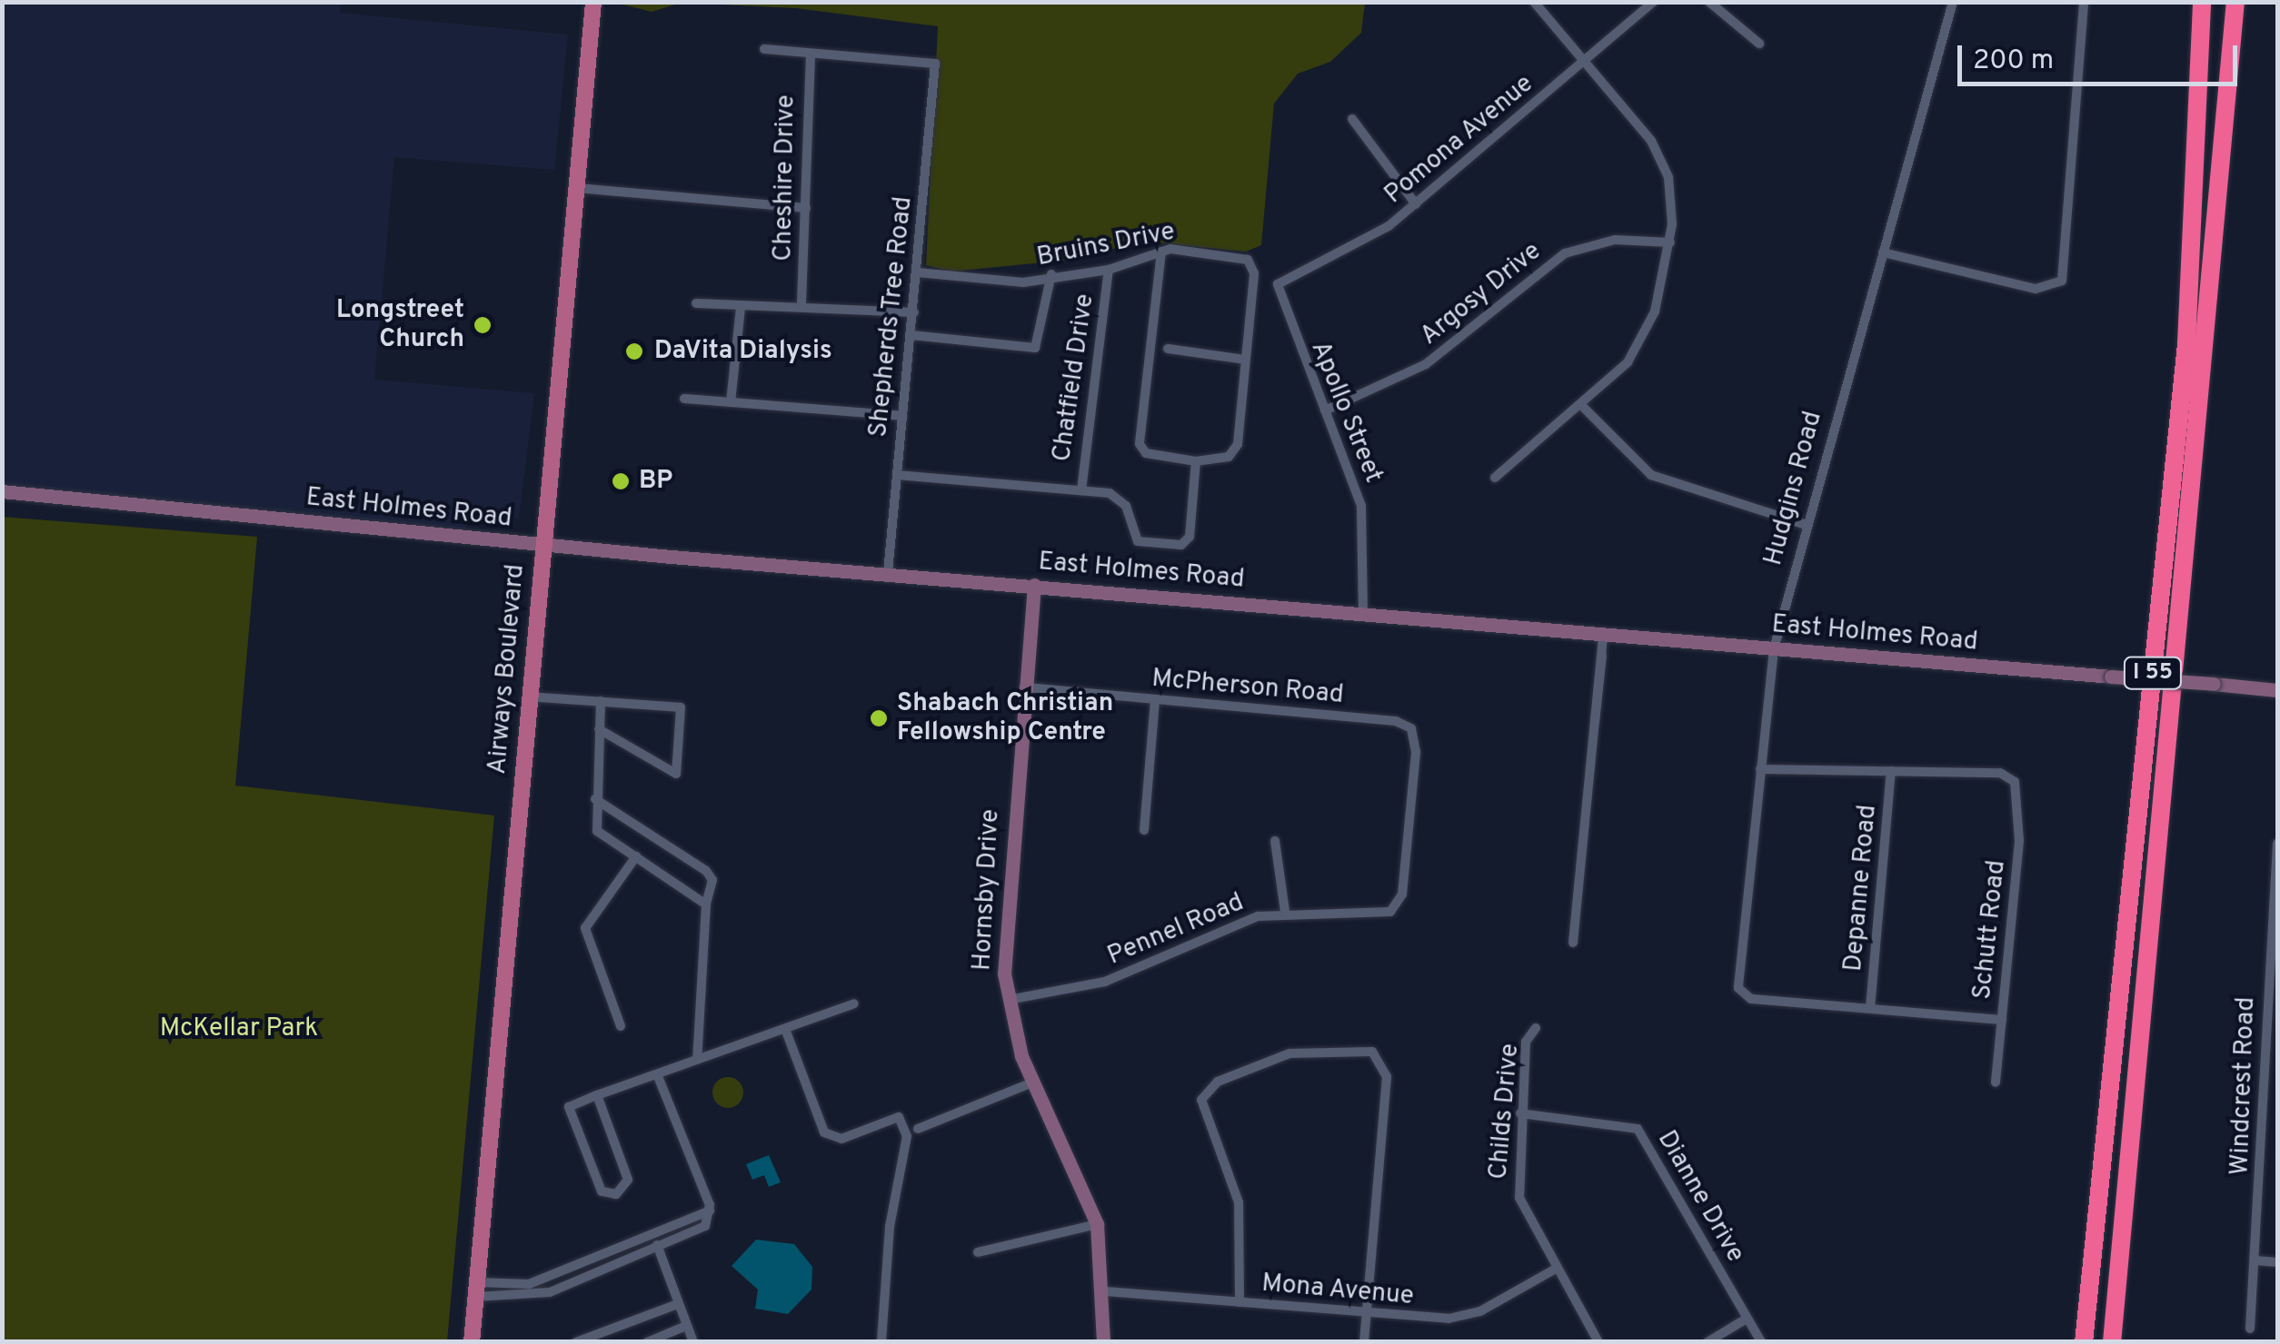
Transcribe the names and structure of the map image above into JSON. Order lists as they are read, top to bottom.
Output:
{
  "streets": {
    "highway": ["I 55"],
    "main road": ["East Holmes Road", "Airways Boulevard", "Hornsby Drive"],
    "street": [
      "Pomona Avenue",
      "Cheshire Drive",
      "Bruins Drive",
      "Argosy Drive",
      "Shepherds Tree Road",
      "Chatfield Drive",
      "Apollo Street",
      "Hudgins Road",
      "McPherson Road",
      "Depanne Road",
      "Pennel Road",
      "Schutt Road",
      "Windcrest Road",
      "Childs Drive",
      "Dianne Drive",
      "Mona Avenue"
    ]
  },
  "crossings": [
    ["Pomona Avenue", "Apollo Street"],
    ["Cheshire Drive", "Shepherds Tree Road"],
    ["Bruins Drive", "Shepherds Tree Road"],
    ["Bruins Drive", "Chatfield Drive"],
    ["Argosy Drive", "Apollo Street"],
    ["Shepherds Tree Road", "East Holmes Road"],
    ["Apollo Street", "East Holmes Road"],
    ["Hudgins Road", "East Holmes Road"],
    ["Hudgins Road", "Depanne Road"],
    ["East Holmes Road", "Airways Boulevard"],
    ["East Holmes Road", "Hornsby Drive"],
    ["McPherson Road", "Hornsby Drive"],
    ["McPherson Road", "Pennel Road"],
    ["Depanne Road", "Schutt Road"],
    ["Hornsby Drive", "Pennel Road"],
    ["Hornsby Drive", "Mona Avenue"],
    ["Childs Drive", "Dianne Drive"],
    ["Childs Drive", "Mona Avenue"]
  ],
  "parks": ["McKellar Park"],
  "places": [
    "Longstreet Church",
    "DaVita Dialysis",
    "BP",
    "Shabach Christian Fellowship Centre"
  ],
  "scale_bar": "200 m"
}
